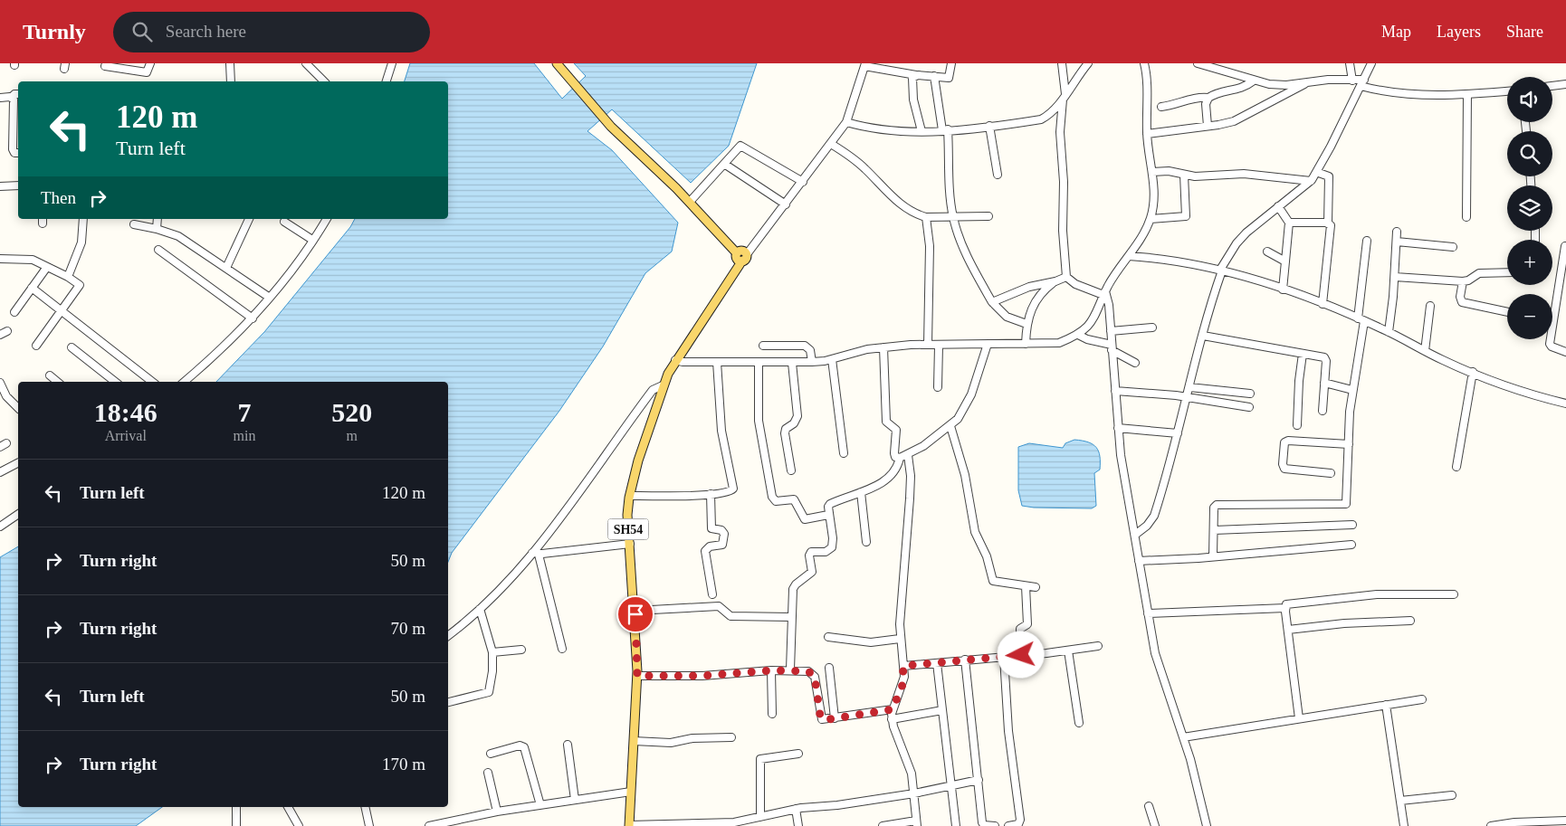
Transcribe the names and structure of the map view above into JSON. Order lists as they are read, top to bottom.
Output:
{
  "streets": {
    "main road": ["SH54"]
  },
  "page": {
    "header": "Turnly",
    "search": "Search here",
    "nav": ["Map", "Layers", "Share"],
    "map_buttons": ["+", "−"],
    "turn": ["120 m", "Turn left"],
    "then": "Then",
    "eta": [
      "18:46",
      "Arrival",
      "7",
      "min",
      "520",
      "m"
    ],
    "list": [
      {
        "name": "Turn left",
        "value": "120 m"
      },
      {
        "name": "Turn right",
        "value": "50 m"
      },
      {
        "name": "Turn right",
        "value": "70 m"
      },
      {
        "name": "Turn left",
        "value": "50 m"
      },
      {
        "name": "Turn right",
        "value": "170 m"
      }
    ]
  }
}
